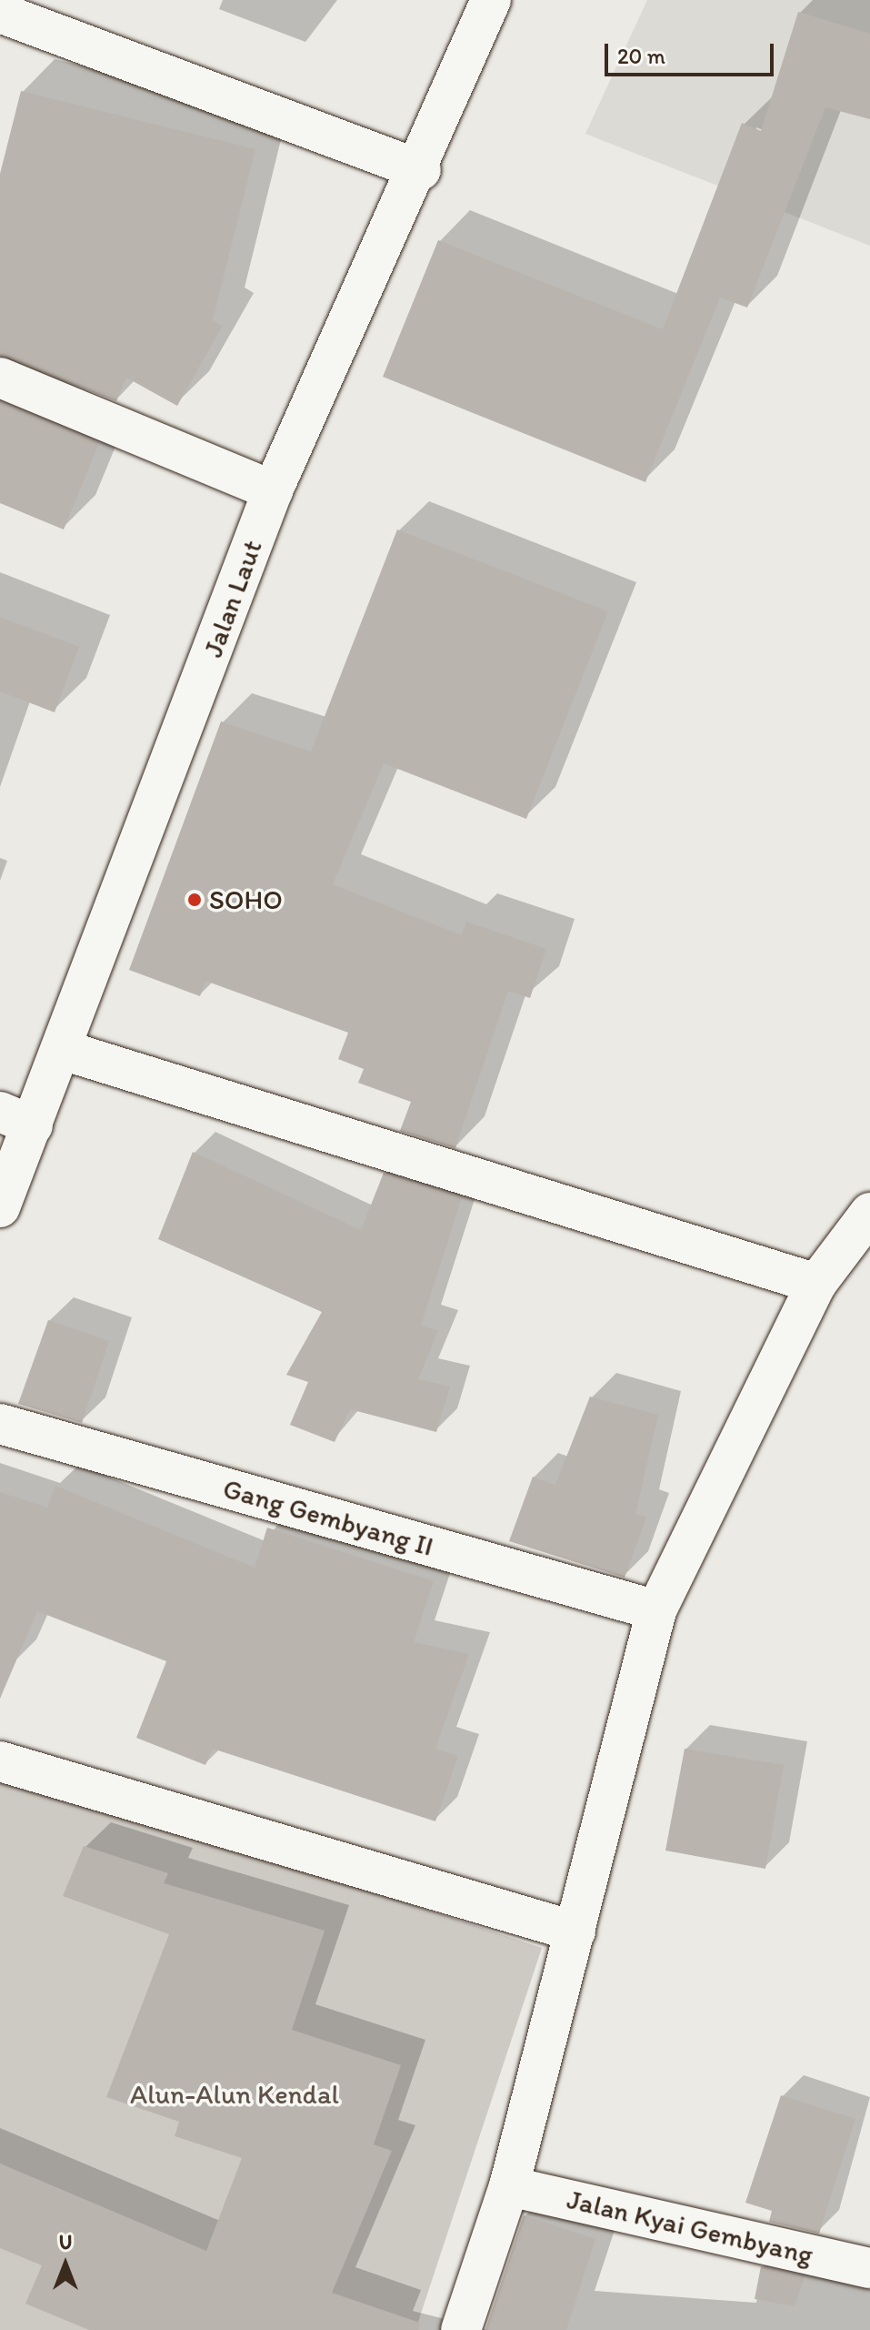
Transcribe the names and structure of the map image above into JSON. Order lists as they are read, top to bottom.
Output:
{
  "streets": {
    "street": ["Jalan Laut", "Gang Gembyang II", "Jalan Kyai Gembyang"]
  },
  "parks": ["Alun-Alun Kendal"],
  "places": ["SOHO"],
  "scale_bar": "20 m",
  "north": "top"
}
